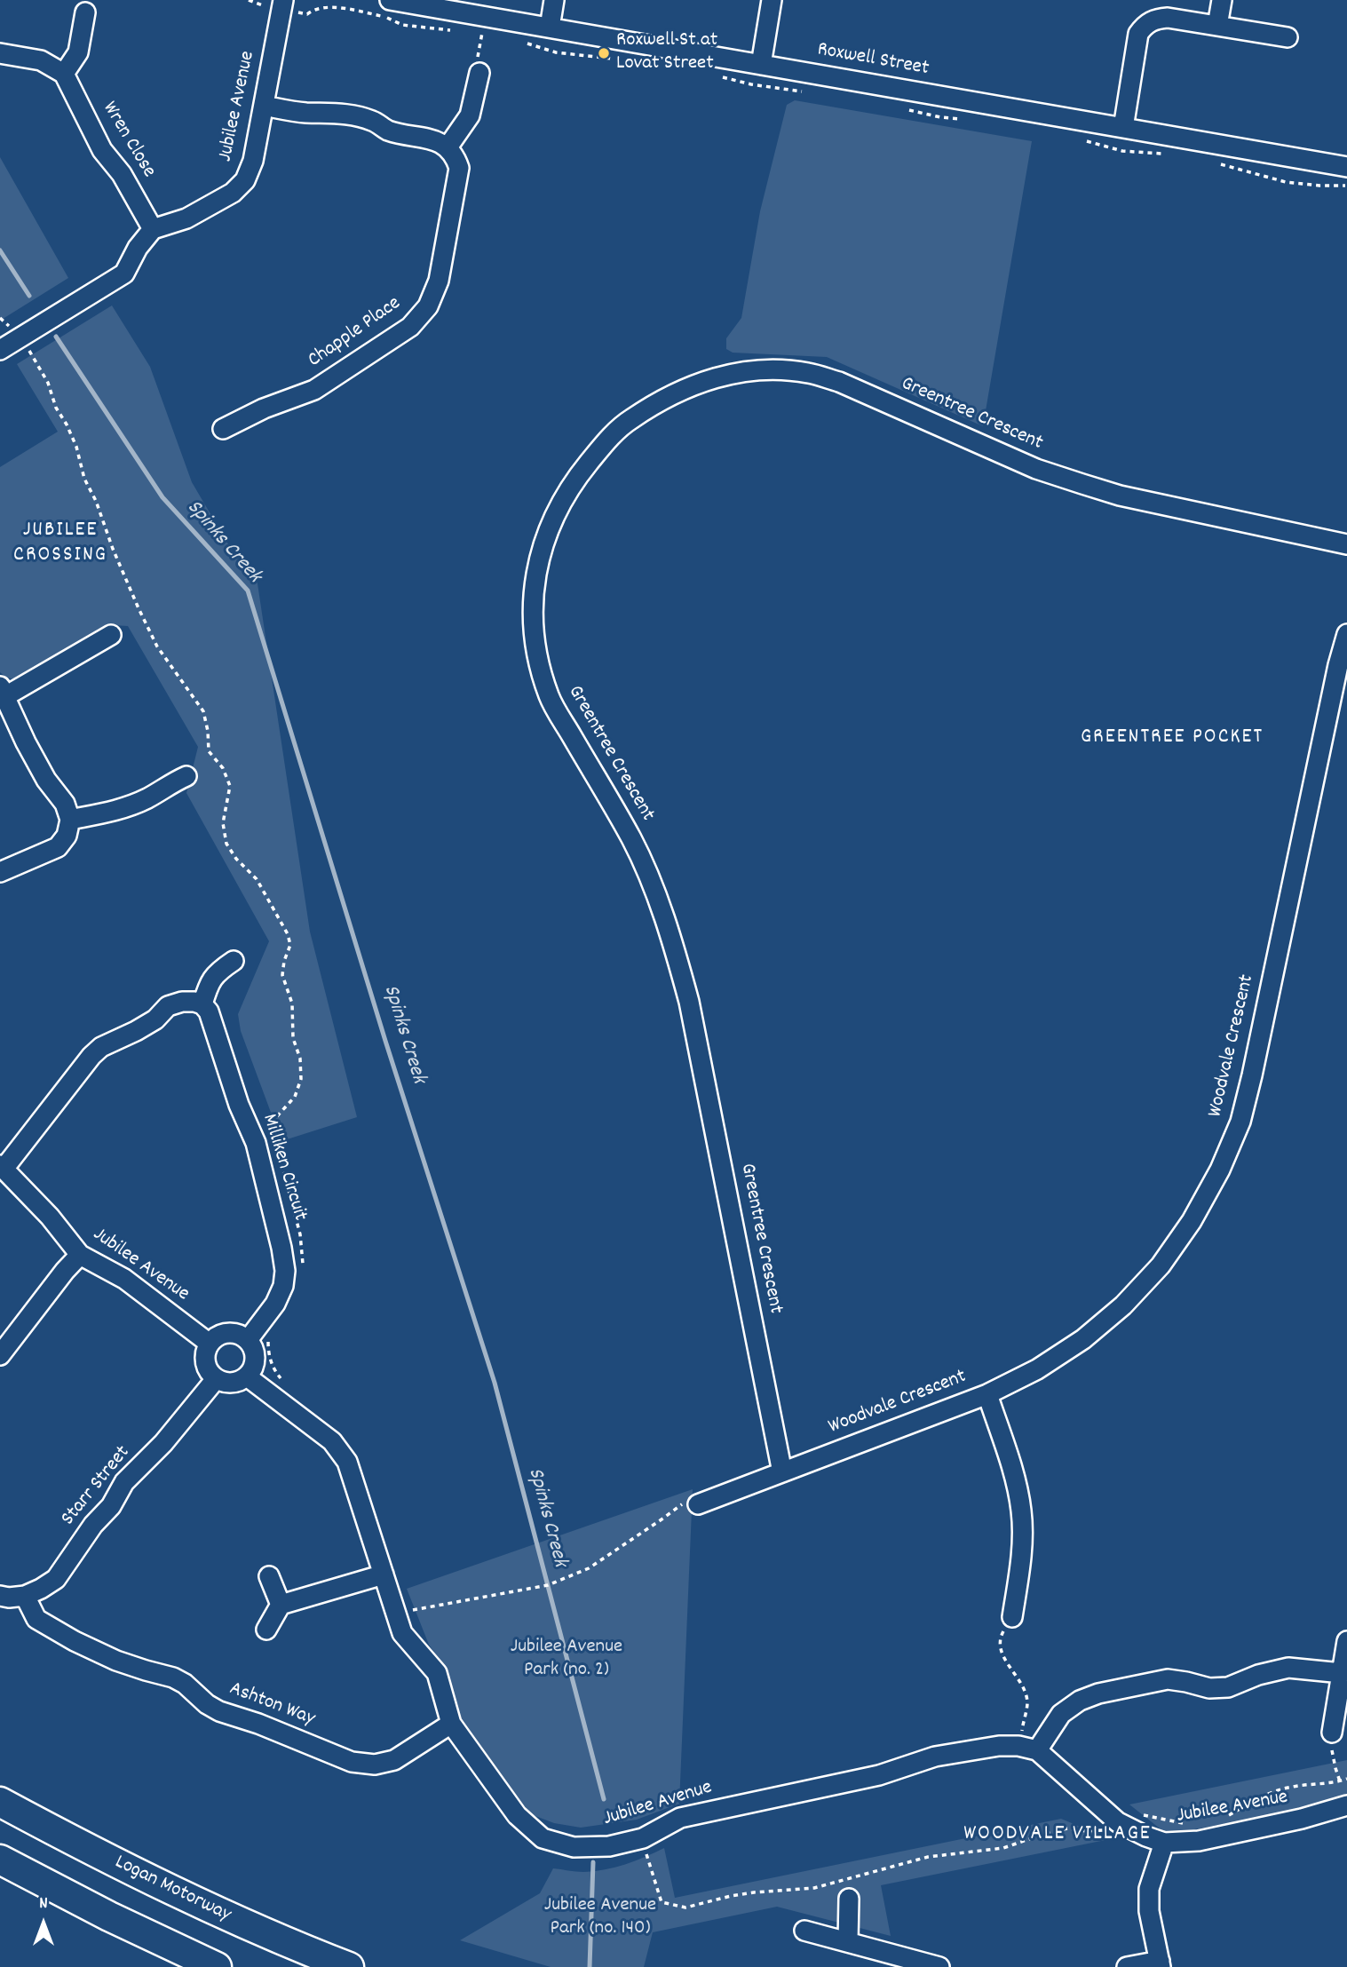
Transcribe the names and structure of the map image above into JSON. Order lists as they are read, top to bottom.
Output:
{
  "streets": {
    "highway": ["Logan Motorway"],
    "street": [
      "Roxwell Street",
      "Jubilee Avenue",
      "Wren Close",
      "Chapple Place",
      "Greentree Crescent",
      "Woodvale Crescent",
      "Milliken Circuit",
      "Starr Street",
      "Ashton Way"
    ]
  },
  "crossings": [
    ["Jubilee Avenue", "Wren Close"],
    ["Jubilee Avenue", "Milliken Circuit"],
    ["Jubilee Avenue", "Starr Street"],
    ["Jubilee Avenue", "Ashton Way"],
    ["Greentree Crescent", "Woodvale Crescent"],
    ["Milliken Circuit", "Starr Street"],
    ["Starr Street", "Ashton Way"]
  ],
  "districts": ["JUBILEE CROSSING", "GREENTREE POCKET", "WOODVALE VILLAGE"],
  "water": ["Spinks Creek"],
  "parks": ["Jubilee Avenue Park (no. 2)", "Jubilee Avenue Park (no. 140)"],
  "places": ["Roxwell St at Lovat Street"],
  "north": "top"
}
